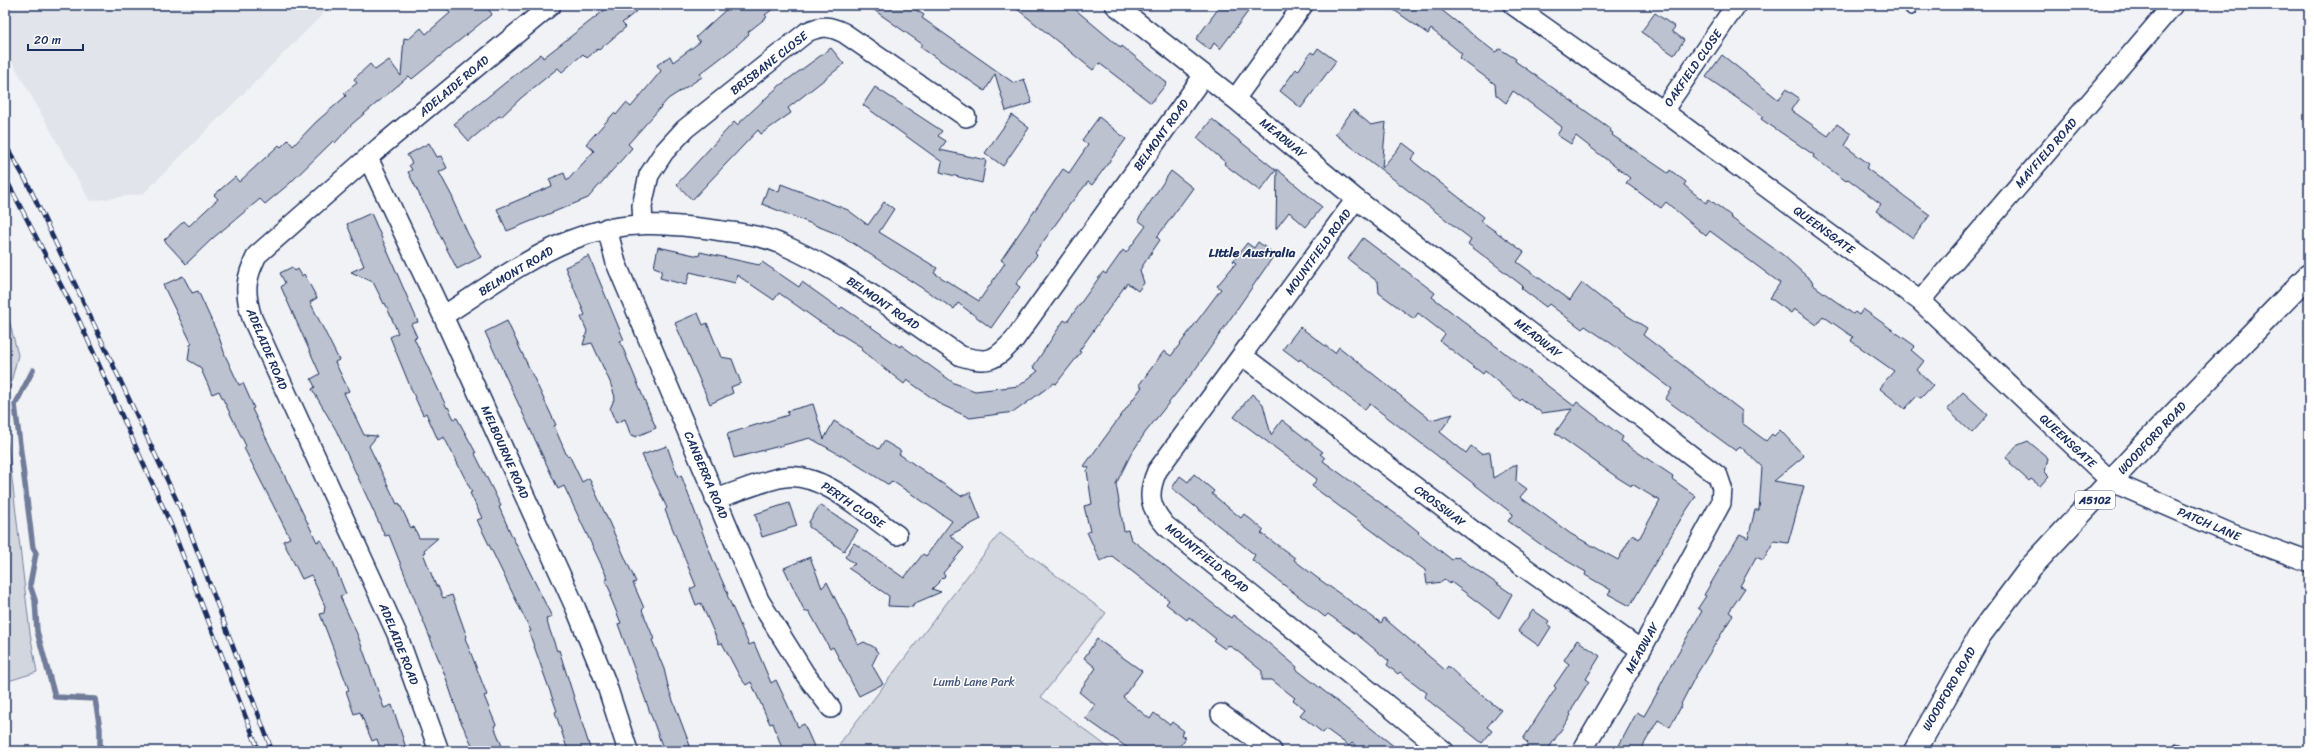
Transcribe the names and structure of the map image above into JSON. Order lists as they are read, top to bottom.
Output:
{
  "streets": {
    "main road": ["WOODFORD ROAD", "A5102"],
    "street": [
      "BRISBANE CLOSE",
      "OAKFIELD CLOSE",
      "ADELAIDE ROAD",
      "BELMONT ROAD",
      "MEADWAY",
      "MAYFIELD ROAD",
      "QUEENSGATE",
      "MOUNTFIELD ROAD",
      "MELBOURNE ROAD",
      "CANBERRA ROAD",
      "PERTH CLOSE",
      "CROSSWAY",
      "PATCH LANE"
    ]
  },
  "crossings": [
    ["BRISBANE CLOSE", "BELMONT ROAD"],
    ["OAKFIELD CLOSE", "QUEENSGATE"],
    ["ADELAIDE ROAD", "MELBOURNE ROAD"],
    ["BELMONT ROAD", "MEADWAY"],
    ["BELMONT ROAD", "MELBOURNE ROAD"],
    ["BELMONT ROAD", "CANBERRA ROAD"],
    ["MEADWAY", "MOUNTFIELD ROAD"],
    ["MEADWAY", "CROSSWAY"],
    ["MAYFIELD ROAD", "QUEENSGATE"],
    ["QUEENSGATE", "WOODFORD ROAD"],
    ["QUEENSGATE", "PATCH LANE"],
    ["MOUNTFIELD ROAD", "CROSSWAY"],
    ["WOODFORD ROAD", "PATCH LANE"],
    ["CANBERRA ROAD", "PERTH CLOSE"]
  ],
  "districts": ["Little Australia"],
  "parks": ["Lumb Lane Park"],
  "scale_bar": "20 m"
}
